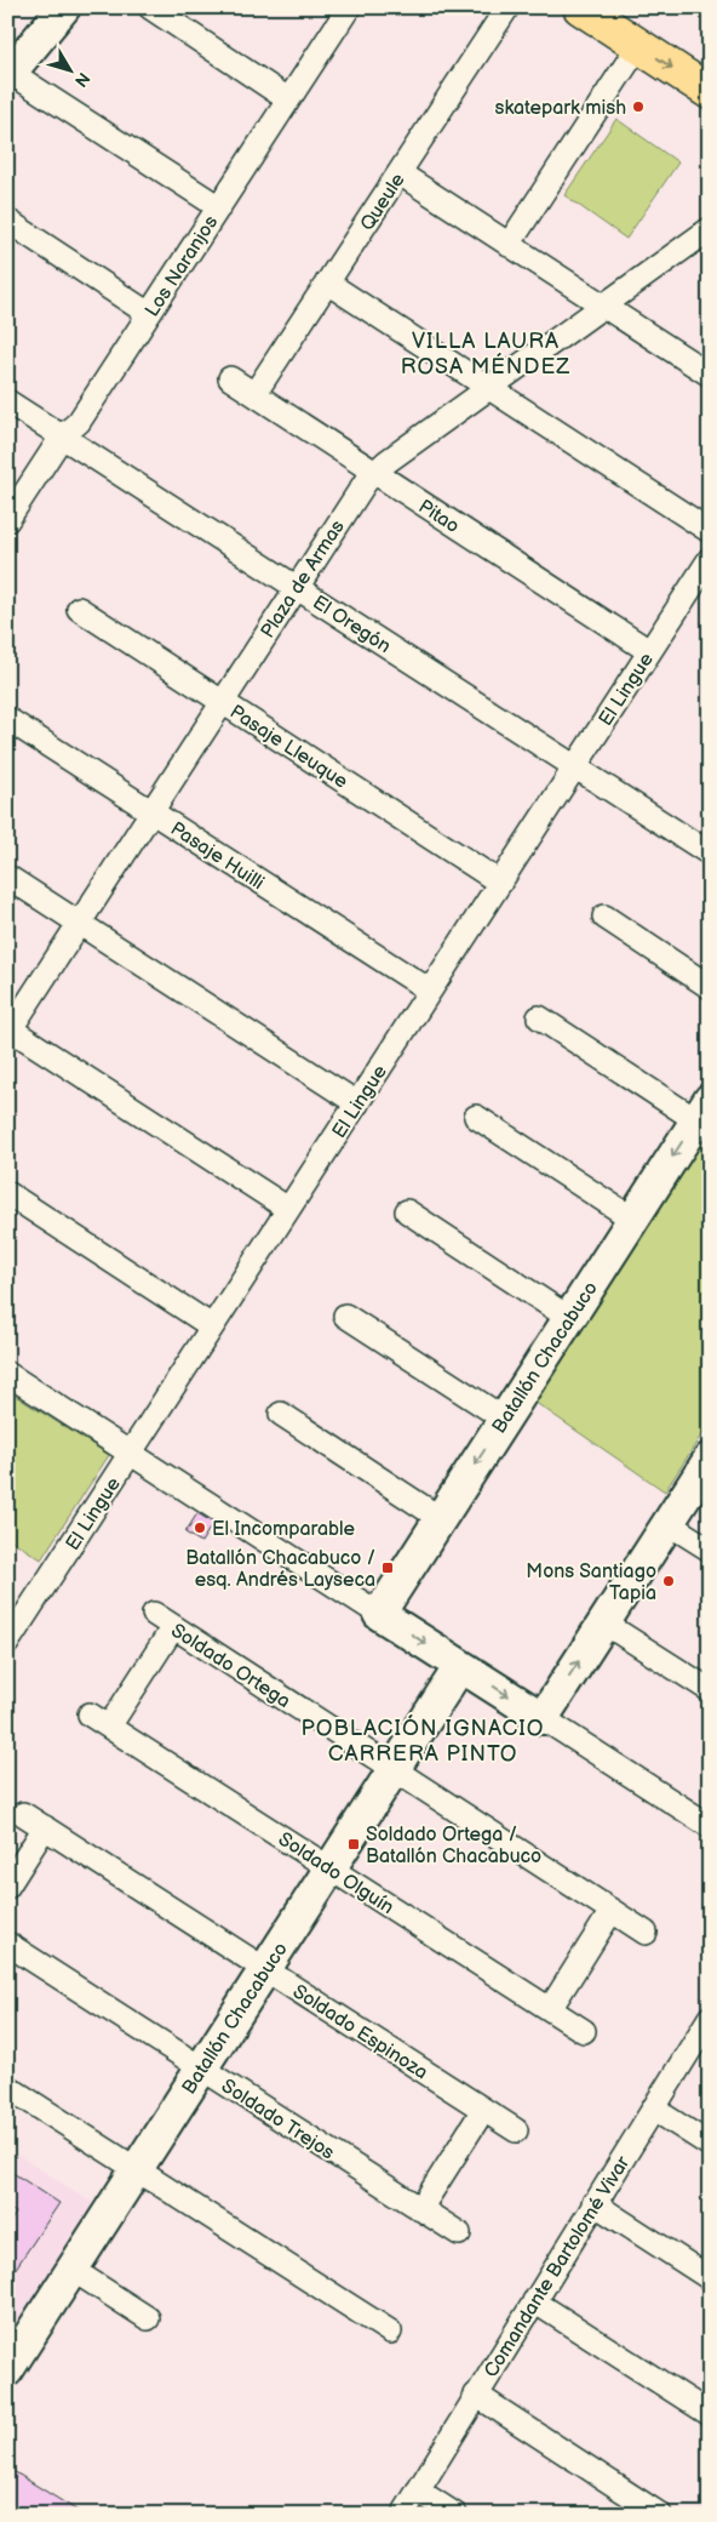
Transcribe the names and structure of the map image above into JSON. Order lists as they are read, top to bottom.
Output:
{
  "streets": {
    "street": [
      "Queule",
      "Los Naranjos",
      "Pitao",
      "Plaza de Armas",
      "El Oregón",
      "El Lingue",
      "Pasaje Lleuque",
      "Pasaje Huilli",
      "Batallón Chacabuco",
      "Soldado Ortega",
      "Soldado Olguín",
      "Soldado Espinoza",
      "Soldado Trejos",
      "Comandante Bartolomé Vivar"
    ]
  },
  "crossings": [
    ["Queule", "Pitao"],
    ["Los Naranjos", "El Oregón"],
    ["Pitao", "Plaza de Armas"],
    ["Pitao", "El Lingue"],
    ["Plaza de Armas", "El Oregón"],
    ["Plaza de Armas", "Pasaje Lleuque"],
    ["Plaza de Armas", "Pasaje Huilli"],
    ["El Oregón", "El Lingue"],
    ["El Lingue", "Pasaje Lleuque"],
    ["El Lingue", "Pasaje Huilli"],
    ["Batallón Chacabuco", "Soldado Ortega"],
    ["Batallón Chacabuco", "Soldado Olguín"],
    ["Batallón Chacabuco", "Soldado Espinoza"],
    ["Batallón Chacabuco", "Soldado Trejos"]
  ],
  "districts": ["VILLA LAURA ROSA MÉNDEZ", "POBLACIÓN IGNACIO CARRERA PINTO"],
  "places": {
    "other": ["skatepark mish", "El Incomparable", "Mons Santiago Tapia"],
    "transit": ["Batallón Chacabuco / esq. Andrés Layseca", "Soldado Ortega / Batallón Chacabuco"]
  },
  "north": "bottom right"
}
